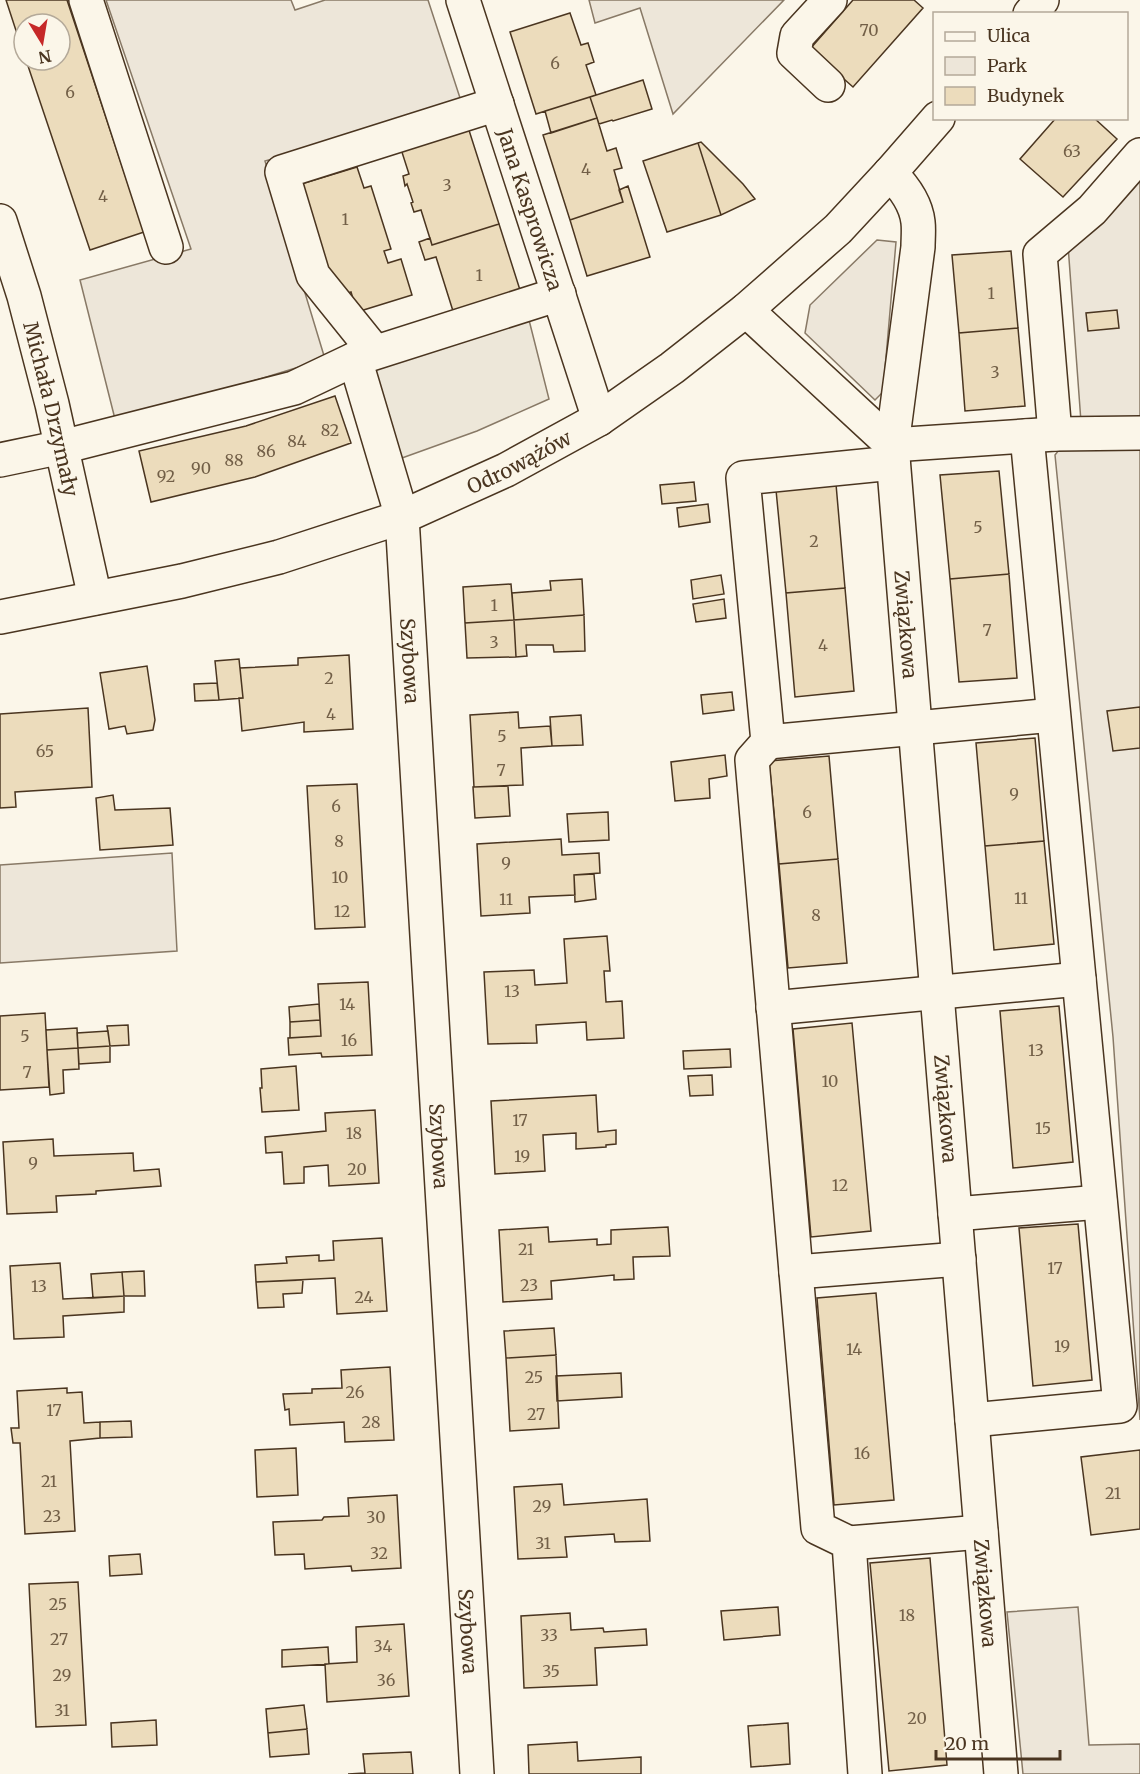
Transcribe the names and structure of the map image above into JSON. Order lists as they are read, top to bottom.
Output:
{
  "streets": {
    "street": [
      "Jana Kasprowicza",
      "Michała Drzymały",
      "Odrowążów",
      "Związkowa",
      "Szybowa"
    ]
  },
  "crossings": [
    ["Jana Kasprowicza", "Odrowążów"],
    ["Michała Drzymały", "Odrowążów"],
    ["Odrowążów", "Związkowa"],
    ["Odrowążów", "Szybowa"]
  ],
  "house_numbers": [
    "70",
    "6",
    "6",
    "63",
    "4",
    "3",
    "4",
    "1",
    "1",
    "1",
    "3",
    "82",
    "84",
    "86",
    "88",
    "90",
    "92",
    "5",
    "2",
    "1",
    "7",
    "3",
    "4",
    "2",
    "4",
    "5",
    "65",
    "7",
    "9",
    "6",
    "6",
    "8",
    "9",
    "10",
    "11",
    "11",
    "12",
    "8",
    "13",
    "14",
    "5",
    "16",
    "13",
    "7",
    "10",
    "17",
    "15",
    "18",
    "19",
    "9",
    "20",
    "12",
    "21",
    "17",
    "23",
    "13",
    "24",
    "19",
    "14",
    "25",
    "26",
    "17",
    "27",
    "28",
    "16",
    "21",
    "21",
    "29",
    "23",
    "30",
    "31",
    "32",
    "25",
    "18",
    "33",
    "27",
    "34",
    "35",
    "29",
    "36",
    "31",
    "20"
  ],
  "legend": ["Ulica", "Park", "Budynek"],
  "scale_bar": "20 m",
  "north": "bottom"
}
